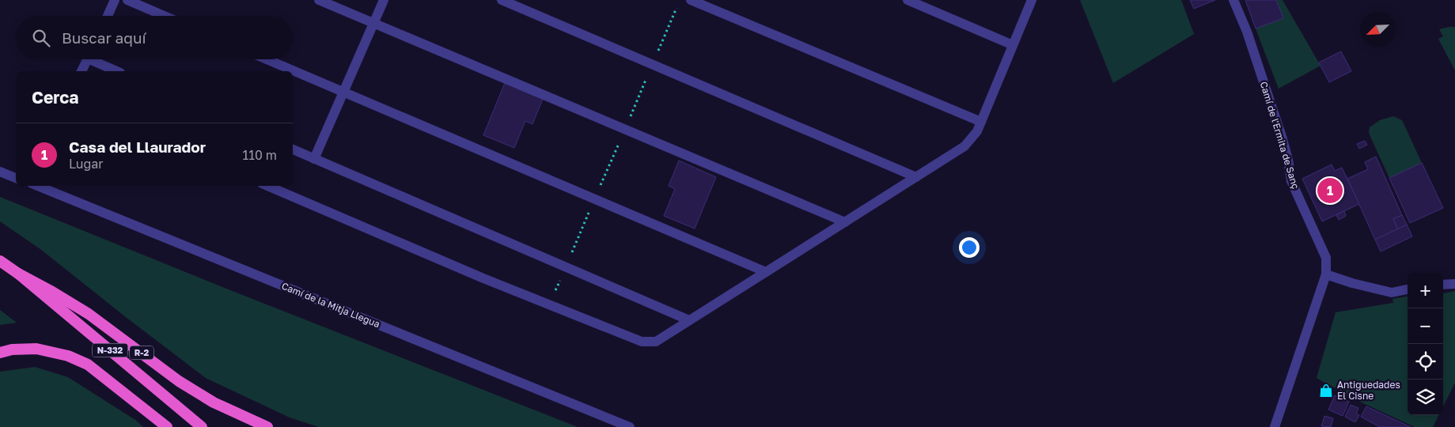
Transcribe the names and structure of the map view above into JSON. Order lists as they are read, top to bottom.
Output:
{
  "streets": {
    "highway": ["N-332", "R-2"],
    "street": ["Camí de l'Ermita de Sanç", "Camí de la Mitja Llegua"]
  },
  "crossings": [
    ["N-332", "R-2"]
  ],
  "places": {
    "shop": ["Antiguedades El Cisne"]
  },
  "north": "bottom left",
  "page": {
    "search": "Buscar aquí",
    "heading": "Cerca",
    "list": [
      {
        "mark": "1",
        "name": "Casa del Llaurador",
        "note": "Lugar",
        "value": "110 m"
      }
    ],
    "pins": "1",
    "map_buttons": ["+", "−"]
  }
}
